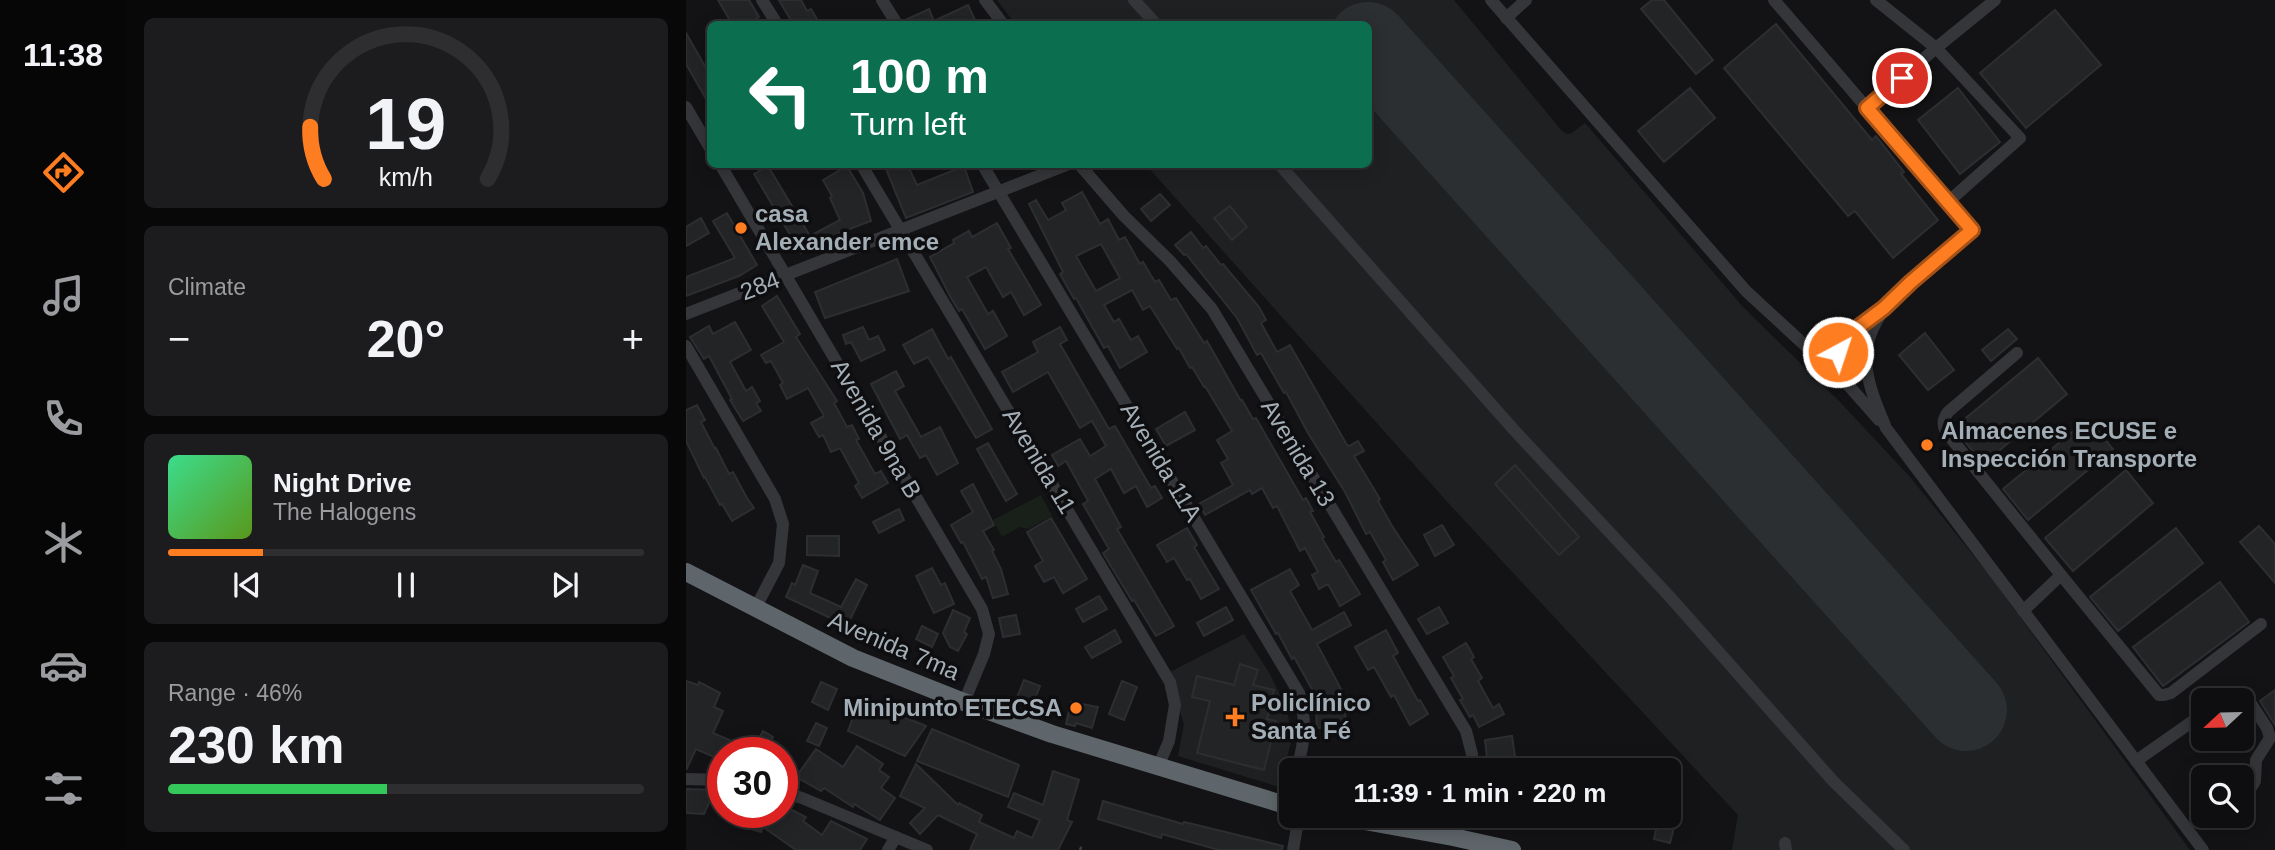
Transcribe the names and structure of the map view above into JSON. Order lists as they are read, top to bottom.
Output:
{
  "streets": {
    "highway": ["Avenida 7ma"],
    "street": [
      "284",
      "Avenida 9na B",
      "Avenida 13",
      "Avenida 11",
      "Avenida 11A"
    ]
  },
  "crossings": [
    ["284", "Avenida 9na B"],
    ["284", "Avenida 11"],
    ["284", "Avenida 11A"],
    ["Avenida 9na B", "Avenida 7ma"],
    ["Avenida 11", "Avenida 7ma"]
  ],
  "places": {
    "other": ["casa Alexander emce", "Almacenes ECUSE e Inspección Transporte", "Minipunto ETECSA"],
    "health": ["Policlínico Santa Fé"]
  },
  "north": "left",
  "page": {
    "tabs": "11:38",
    "turn": ["100 m", "Turn left"],
    "tile": [
      "Climate",
      ["Range · 46%", "230 km"]
    ],
    "heat": ["−", "20°", "+"],
    "song": ["Night Drive", "The Halogens"],
    "limit": "30",
    "trip": "11:39 · 1 min · 220 m",
    "gauge": ["19", "km/h"]
  }
}
